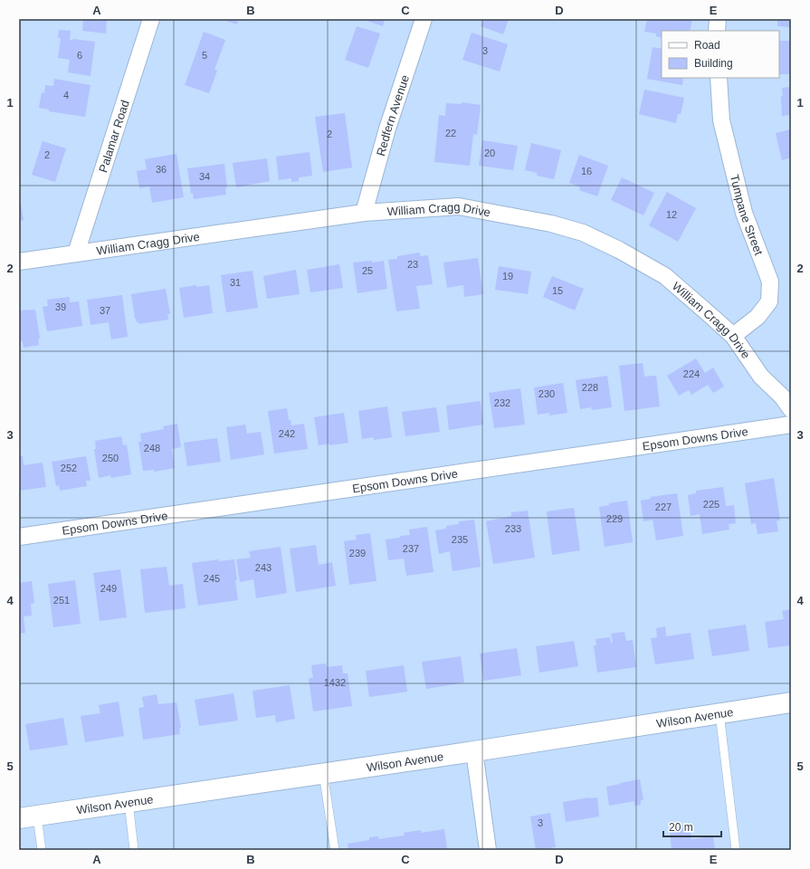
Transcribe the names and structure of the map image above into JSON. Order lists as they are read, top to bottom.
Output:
{
  "streets": {
    "main road": ["Wilson Avenue"],
    "street": [
      "Redfern Avenue",
      "Palamar Road",
      "William Cragg Drive",
      "Tumpane Street",
      "Epsom Downs Drive"
    ]
  },
  "crossings": [
    ["Redfern Avenue", "William Cragg Drive"],
    ["Palamar Road", "William Cragg Drive"],
    ["William Cragg Drive", "Tumpane Street"]
  ],
  "house_numbers": [
    "3",
    "6",
    "5",
    "4",
    "22",
    "2",
    "20",
    "2",
    "36",
    "16",
    "34",
    "12",
    "23",
    "25",
    "19",
    "31",
    "15",
    "39",
    "37",
    "224",
    "228",
    "230",
    "232",
    "242",
    "248",
    "250",
    "252",
    "225",
    "227",
    "229",
    "233",
    "235",
    "237",
    "239",
    "243",
    "245",
    "249",
    "251",
    "1432",
    "3"
  ],
  "legend": ["Road", "Building"],
  "scale_bar": "20 m",
  "grid": {
    "columns": [
      "A",
      "B",
      "C",
      "D",
      "E"
    ],
    "rows": [
      "1",
      "2",
      "3",
      "4",
      "5"
    ]
  }
}
